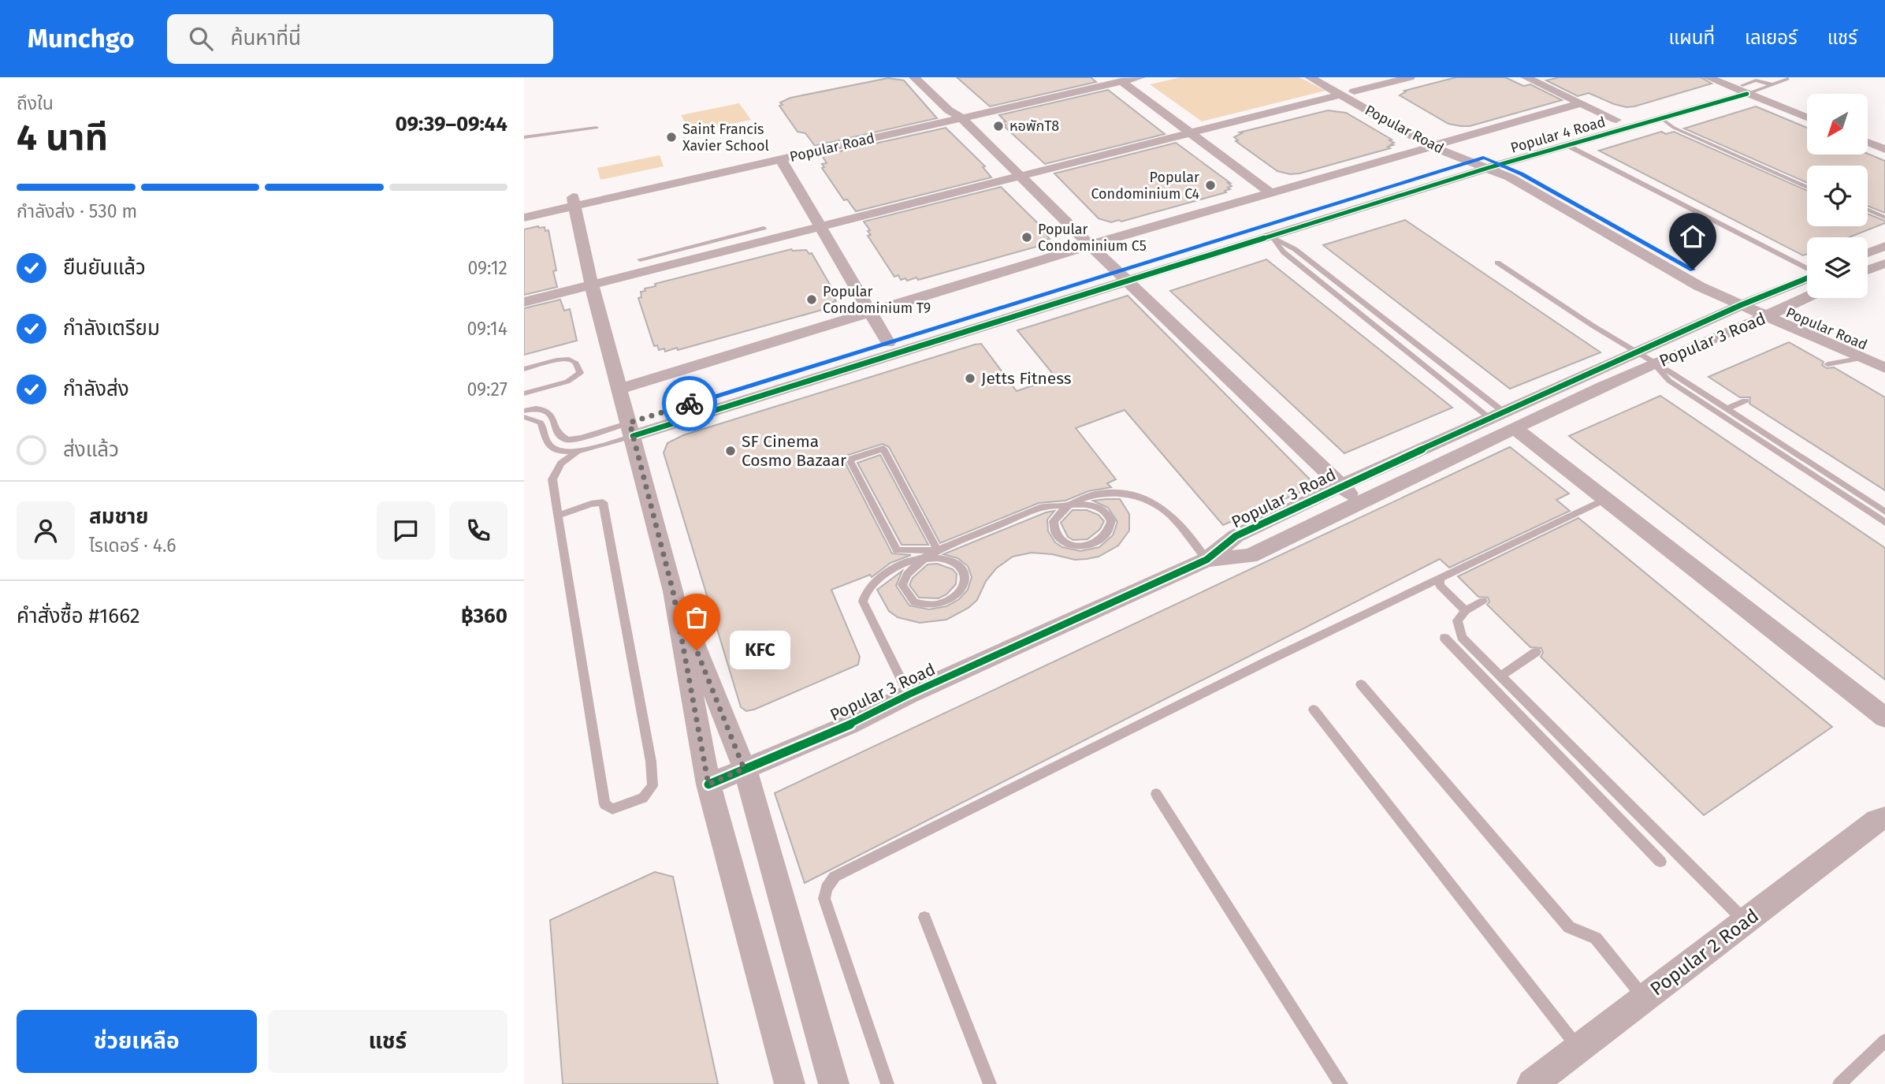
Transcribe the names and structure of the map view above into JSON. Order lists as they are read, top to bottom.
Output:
{
  "streets": {
    "street": [
      "Popular Road",
      "Popular 4 Road",
      "Popular 3 Road",
      "Popular 2 Road"
    ]
  },
  "crossings": [
    ["Popular Road", "Popular 4 Road"],
    ["Popular Road", "Popular 3 Road"]
  ],
  "places": [
    "หอพักT8",
    "Saint Francis Xavier School",
    "Popular Condominium C4",
    "Popular Condominium C5",
    "Popular Condominium T9",
    "Jetts Fitness",
    "SF Cinema Cosmo Bazaar",
    "KFC"
  ],
  "north": "bottom left",
  "page": {
    "header": "Munchgo",
    "search": "ค้นหาที่นี่",
    "nav": ["แผนที่", "เลเยอร์", "แชร์"],
    "heading": ["4 นาที", "ถึงใน", "09:39–09:44"],
    "panel": [
      "สมชาย",
      "ไรเดอร์ · 4.6",
      "คำสั่งซื้อ #1662",
      "฿360"
    ],
    "bar": "กำลังส่ง · 530 m",
    "list": [
      ["ยืนยันแล้ว", "09:12"],
      ["กำลังเตรียม", "09:14"],
      ["กำลังส่ง", "09:27"],
      "ส่งแล้ว"
    ],
    "bubble": "KFC",
    "buttons": ["ช่วยเหลือ", "แชร์"]
  }
}
